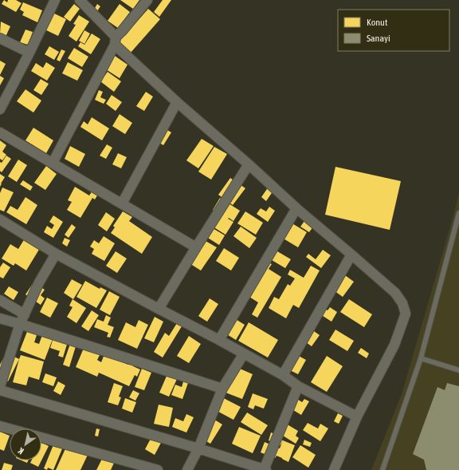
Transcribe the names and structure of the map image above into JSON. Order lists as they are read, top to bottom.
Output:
{
  "legend": ["Konut", "Sanayi"],
  "north": "bottom left"
}
